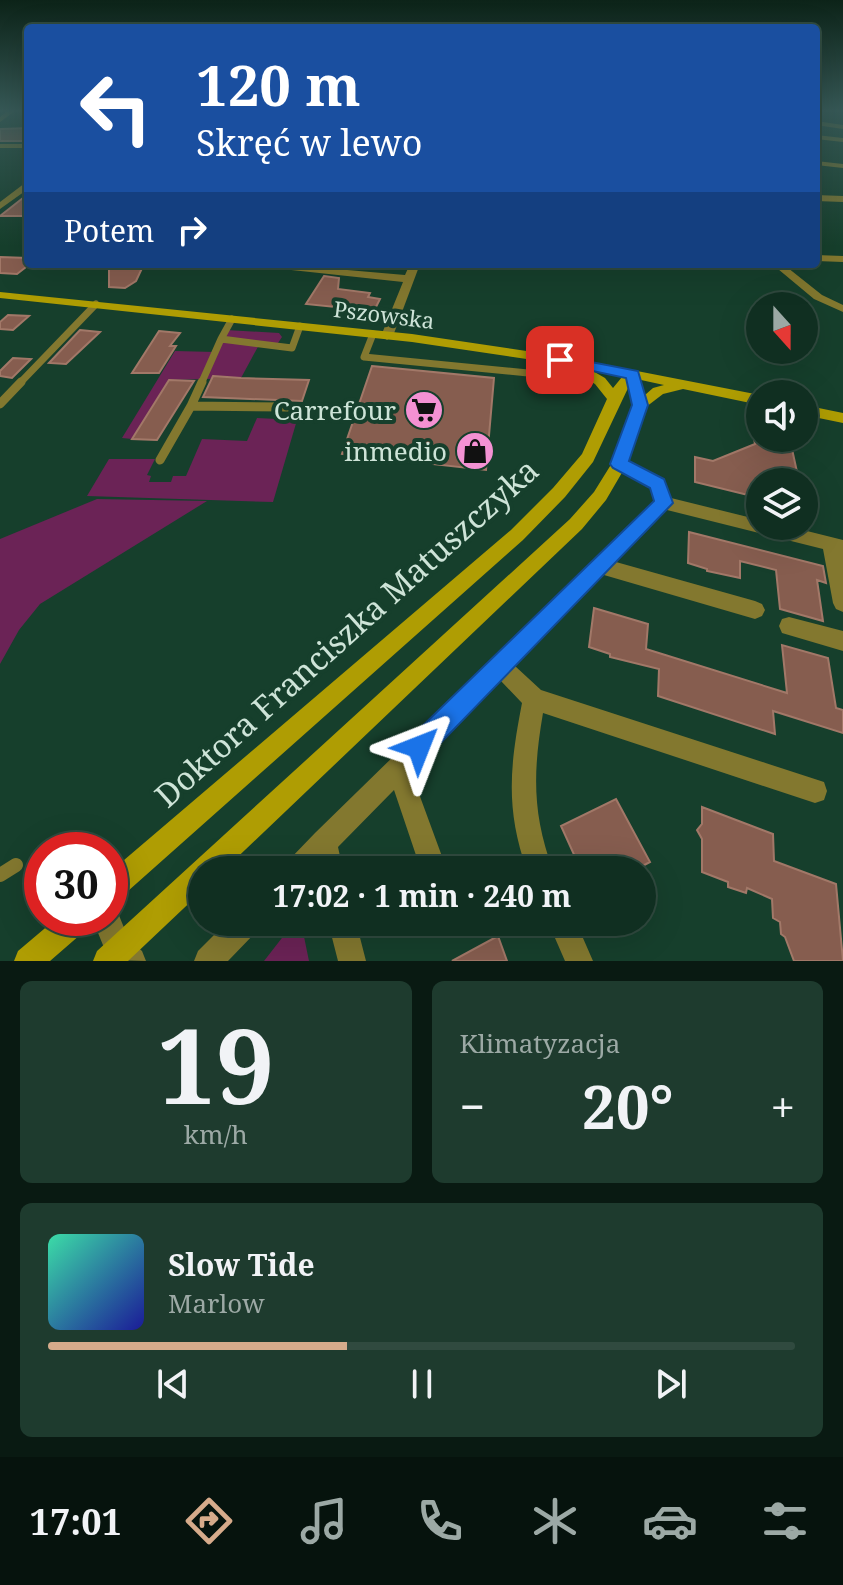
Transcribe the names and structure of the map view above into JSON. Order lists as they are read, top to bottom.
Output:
{
  "streets": {
    "main road": ["Pszowska", "Doktora Franciszka Matuszczyka"]
  },
  "crossings": [
    ["Pszowska", "Doktora Franciszka Matuszczyka"]
  ],
  "places": {
    "supermarket": ["Carrefour"],
    "shop": ["inmedio"]
  },
  "north": "bottom",
  "page": {
    "turn": ["120 m", "Skręć w lewo"],
    "then": "Potem",
    "limit": "30",
    "trip": "17:02 · 1 min · 240 m",
    "tile": [
      ["19", "km/h"],
      "Klimatyzacja"
    ],
    "heat": ["−", "20°", "+"],
    "song": ["Slow Tide", "Marlow"],
    "tabs": "17:01"
  }
}
